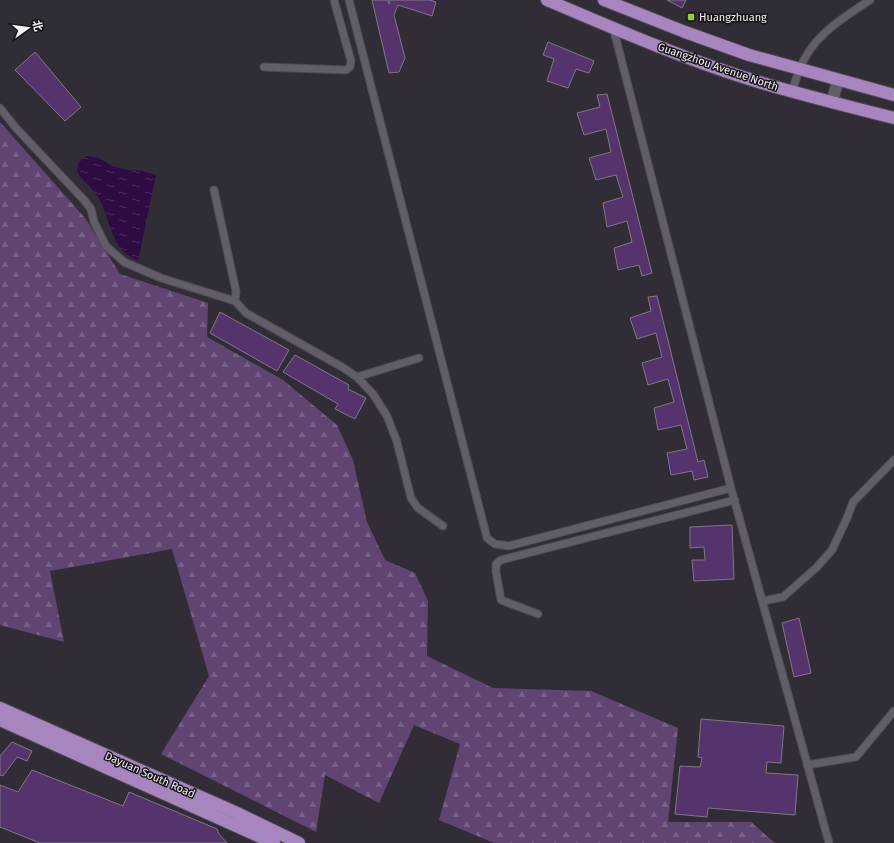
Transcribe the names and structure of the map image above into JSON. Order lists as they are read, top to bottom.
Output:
{
  "streets": {
    "main road": ["Guangzhou Avenue North", "Dayuan South Road"]
  },
  "places": {
    "transit": ["Huangzhuang"]
  },
  "north": "right"
}
